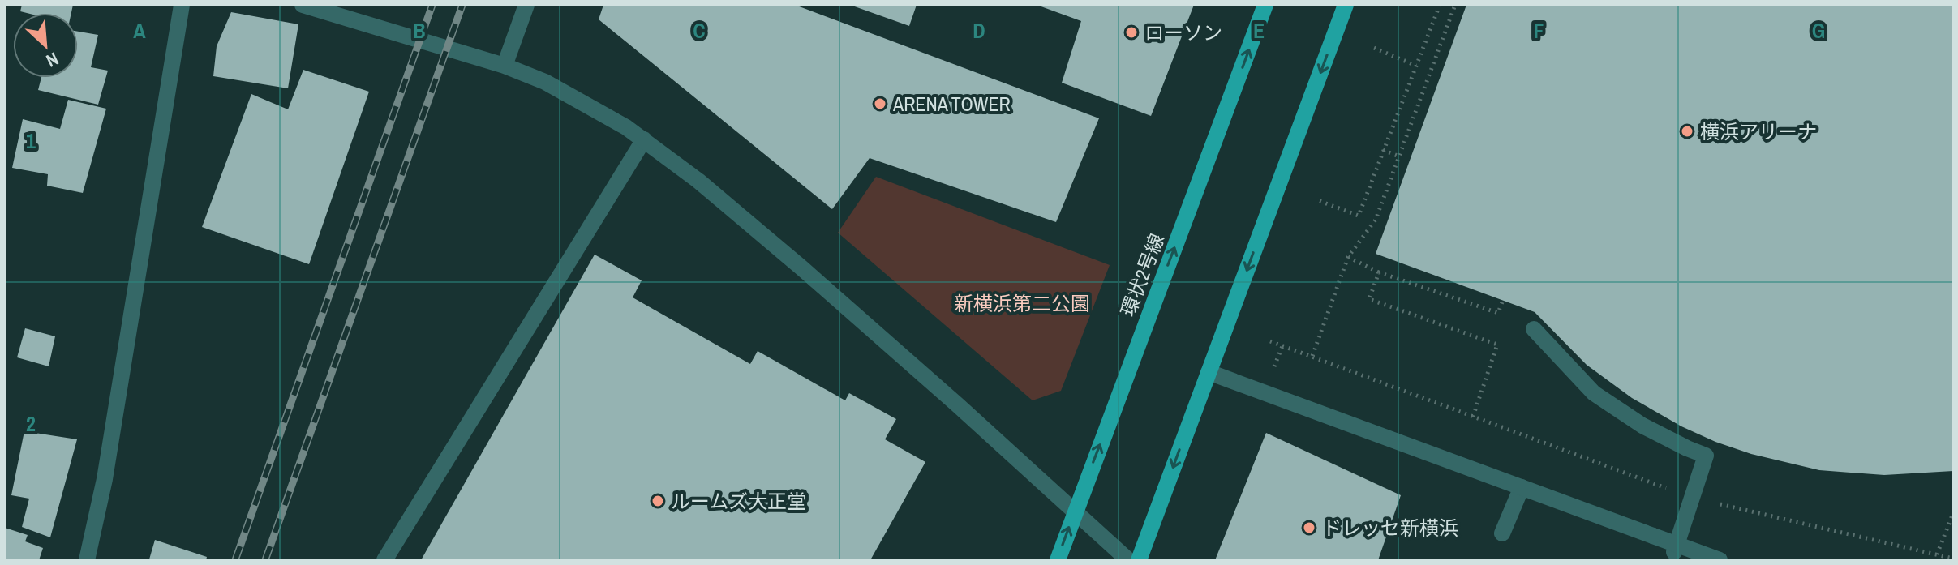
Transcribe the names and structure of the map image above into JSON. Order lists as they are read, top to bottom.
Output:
{
  "streets": {
    "main road": ["環状2号線"]
  },
  "parks": ["新横浜第二公園"],
  "places": [
    "ローソン",
    "ARENA TOWER",
    "横浜アリーナ",
    "ルームズ大正堂",
    "ドレッセ新横浜"
  ],
  "north": "bottom right",
  "grid": {
    "columns": [
      "A",
      "B",
      "C",
      "D",
      "E",
      "F",
      "G"
    ],
    "rows": ["1", "2"]
  }
}
